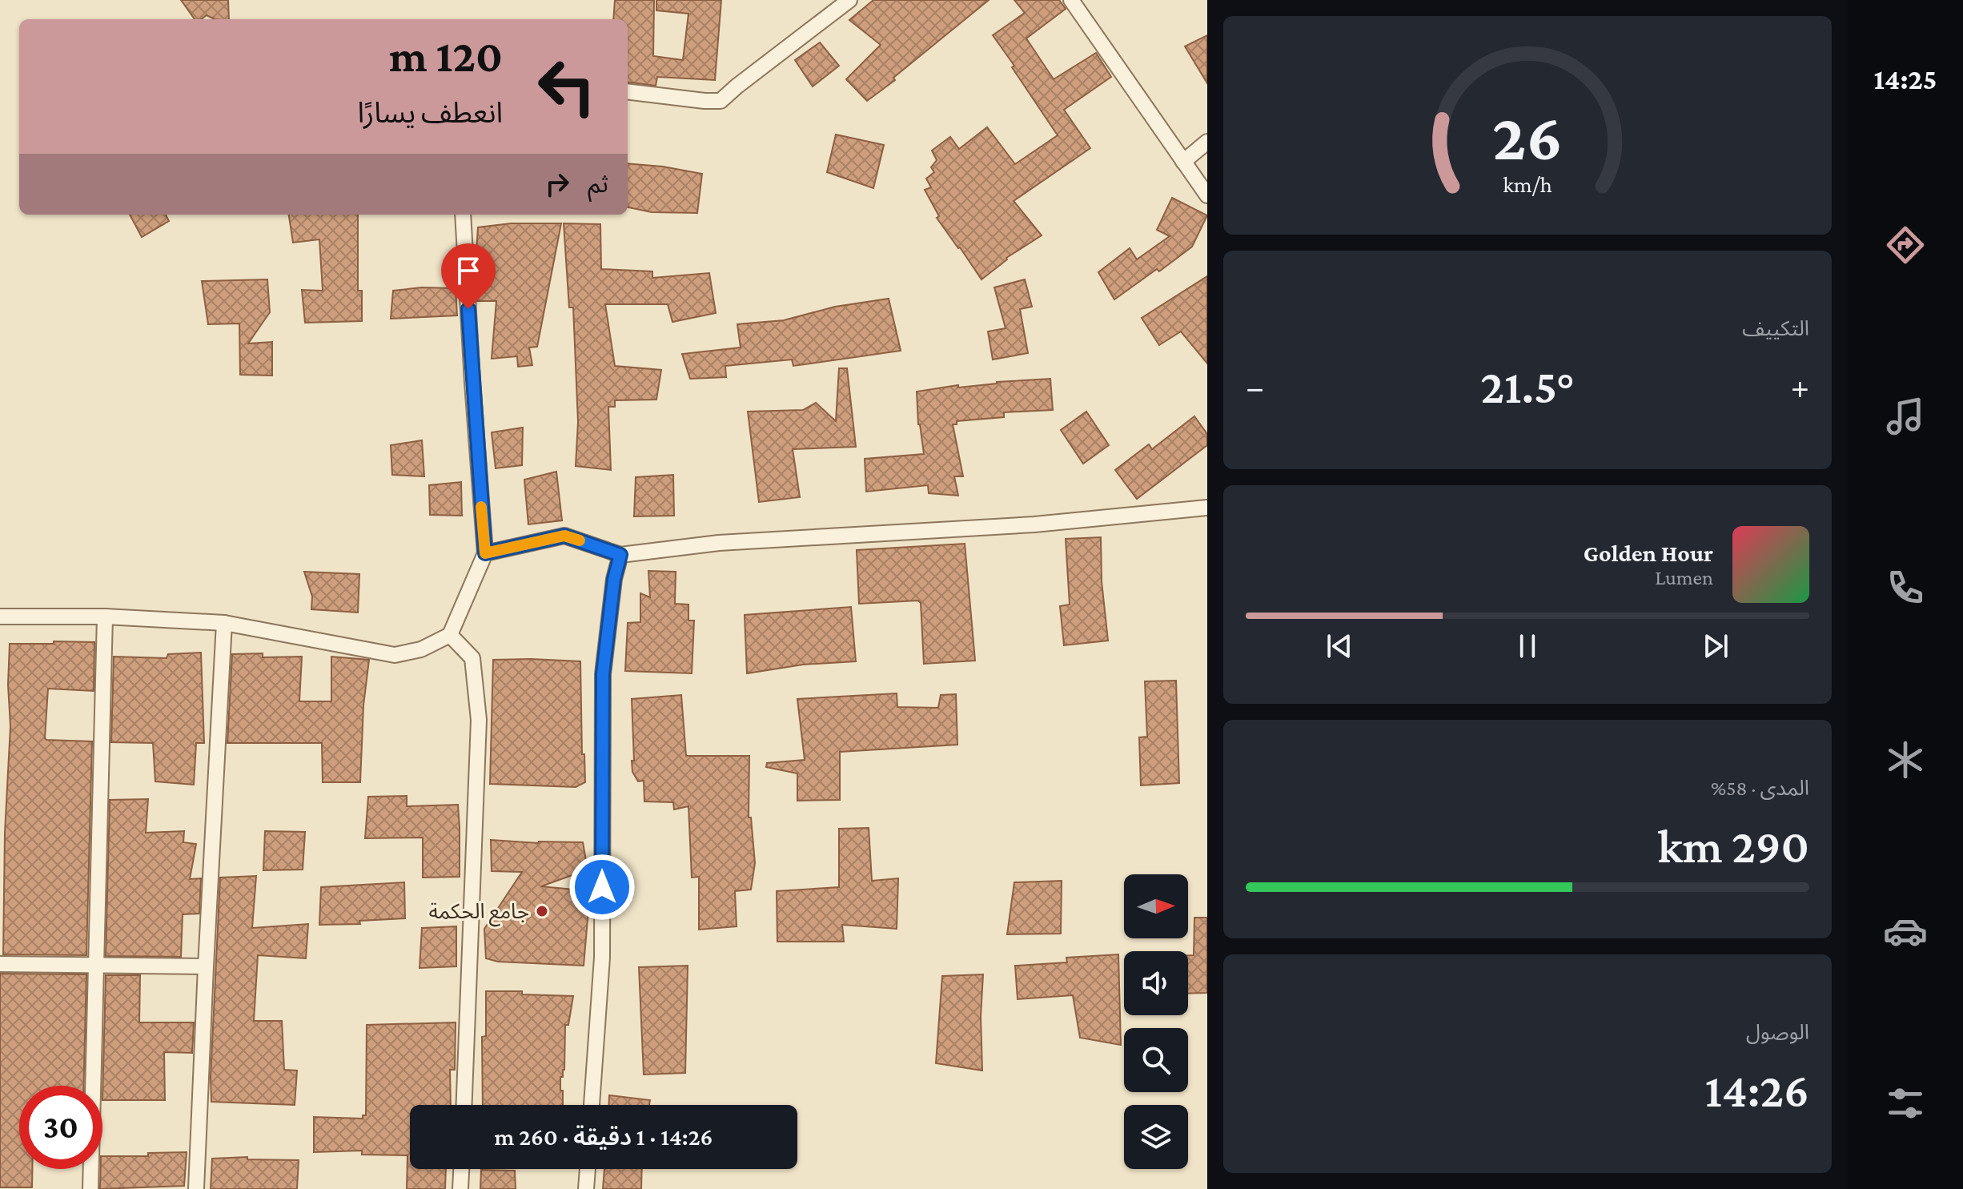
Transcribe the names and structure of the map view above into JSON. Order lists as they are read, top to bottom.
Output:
{
  "places": ["جامع الحكمة"],
  "north": "right",
  "page": {
    "tabs": "14:25",
    "turn": ["120 m", "انعطف يسارًا"],
    "then": "ثم",
    "tile": [
      "التكييف",
      ["المدى · 58%", "290 km"],
      ["الوصول", "14:26"]
    ],
    "heat": ["−", "21.5°", "+"],
    "song": ["Golden Hour", "Lumen"],
    "limit": "30",
    "trip": "14:26 · 1 دقيقة · 260 m",
    "gauge": ["26", "km/h"]
  }
}
